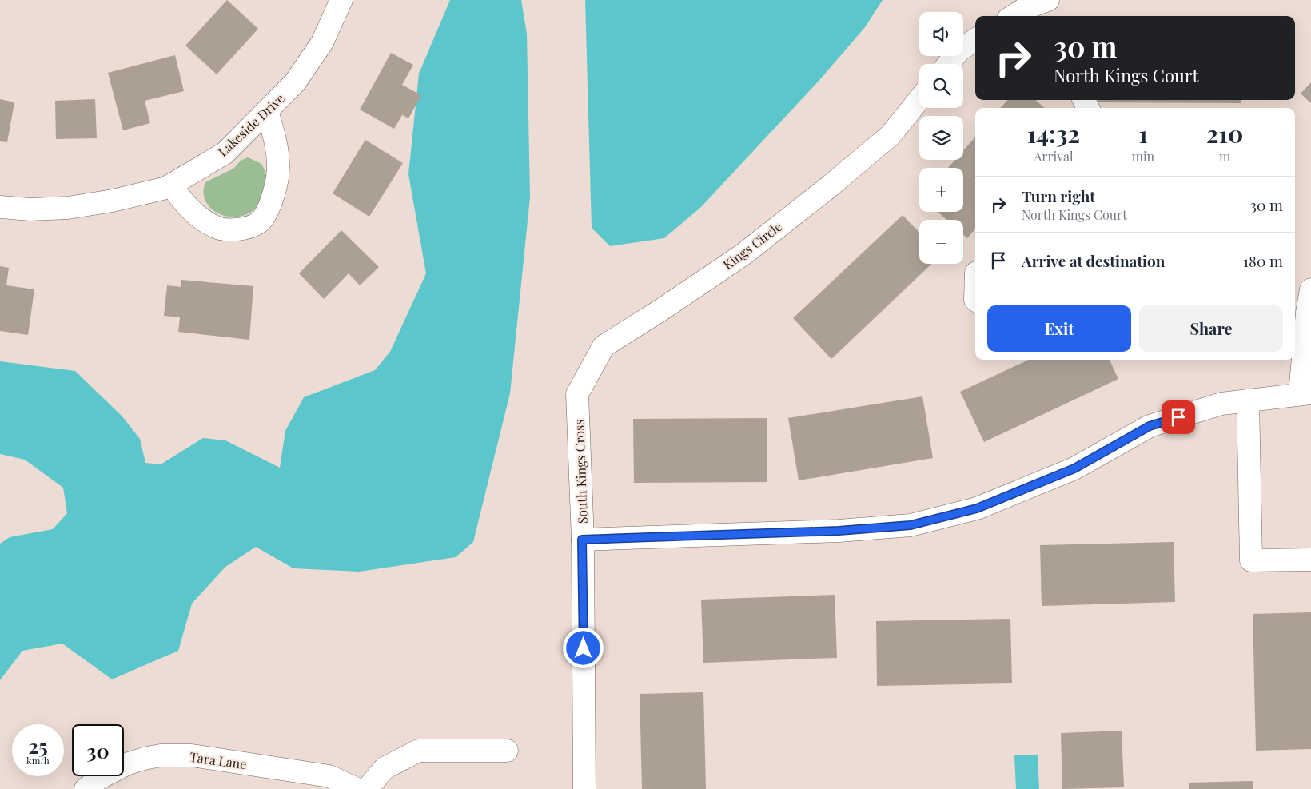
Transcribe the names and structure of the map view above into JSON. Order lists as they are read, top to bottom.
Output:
{
  "streets": {
    "street": [
      "Lakeside Drive",
      "Kings Circle",
      "South Kings Cross",
      "Tara Lane"
    ]
  },
  "crossings": [
    ["Kings Circle", "South Kings Cross"]
  ],
  "page": {
    "map_buttons": ["+", "−"],
    "turn": ["30 m", "North Kings Court"],
    "eta": [
      "14:32",
      "Arrival",
      "1",
      "min",
      "210",
      "m"
    ],
    "list": [
      {
        "name": "Turn right",
        "note": "North Kings Court",
        "value": "30 m"
      },
      {
        "name": "Arrive at destination",
        "value": "180 m"
      }
    ],
    "buttons": ["Exit", "Share"],
    "speed": "25 km/h",
    "limit": "30"
  }
}
